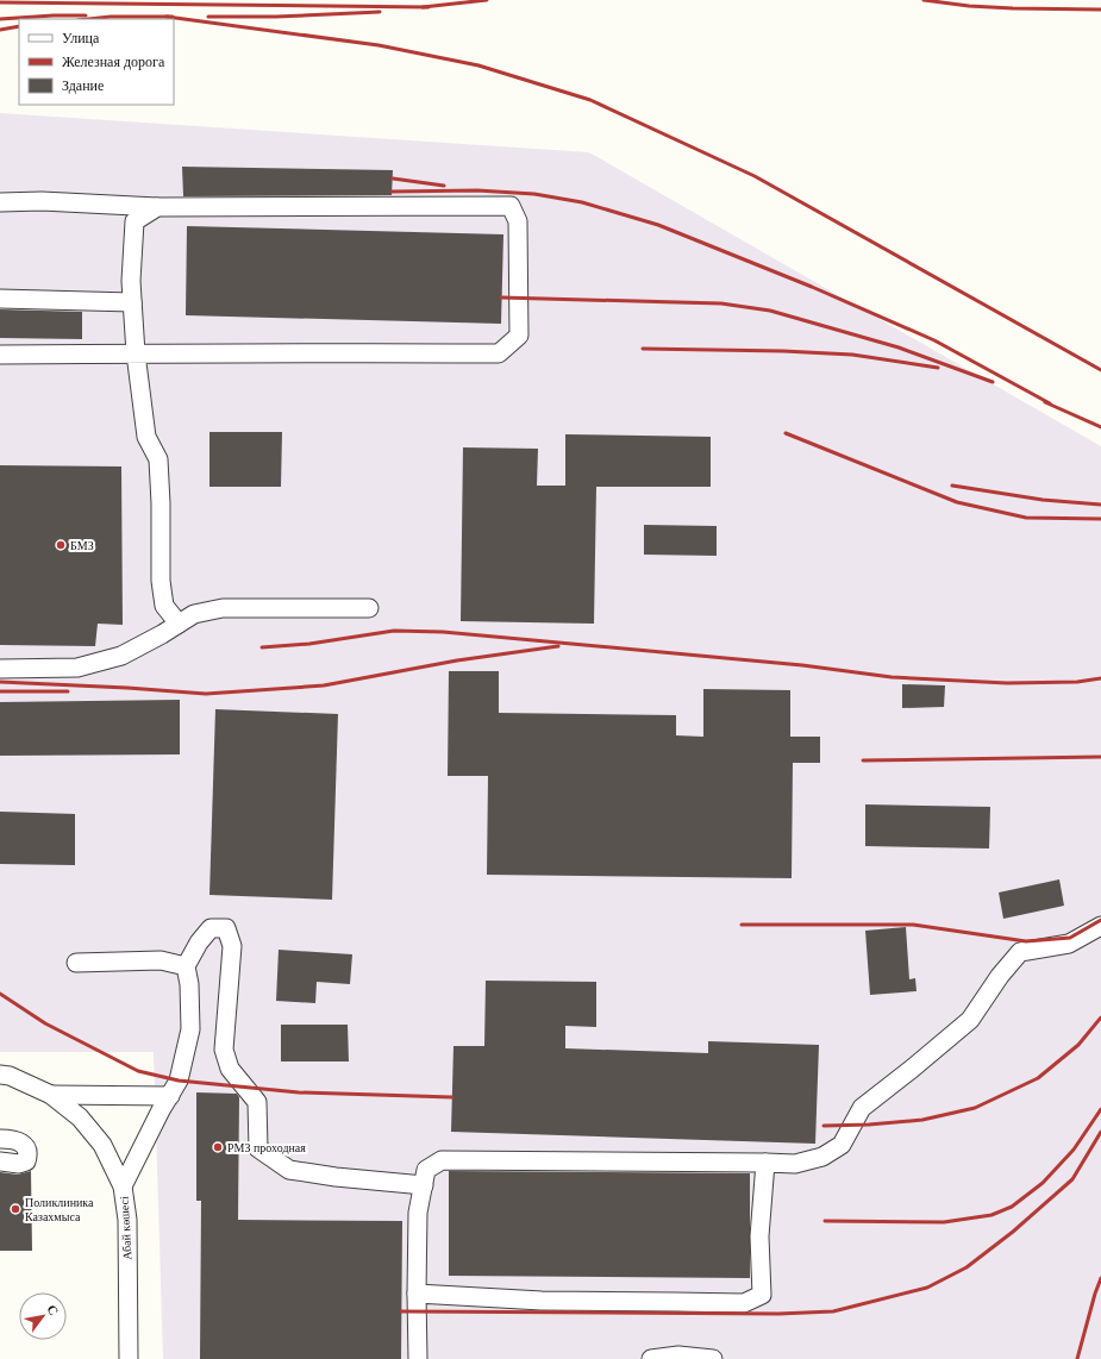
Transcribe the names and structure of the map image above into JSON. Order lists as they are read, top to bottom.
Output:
{
  "streets": {
    "street": ["Абай көшесі"]
  },
  "places": ["БМЗ", "РМЗ проходная", "Поликлиника Казахмыса"],
  "legend": ["Улица", "Железная дорога", "Здание"],
  "north": "top right"
}
